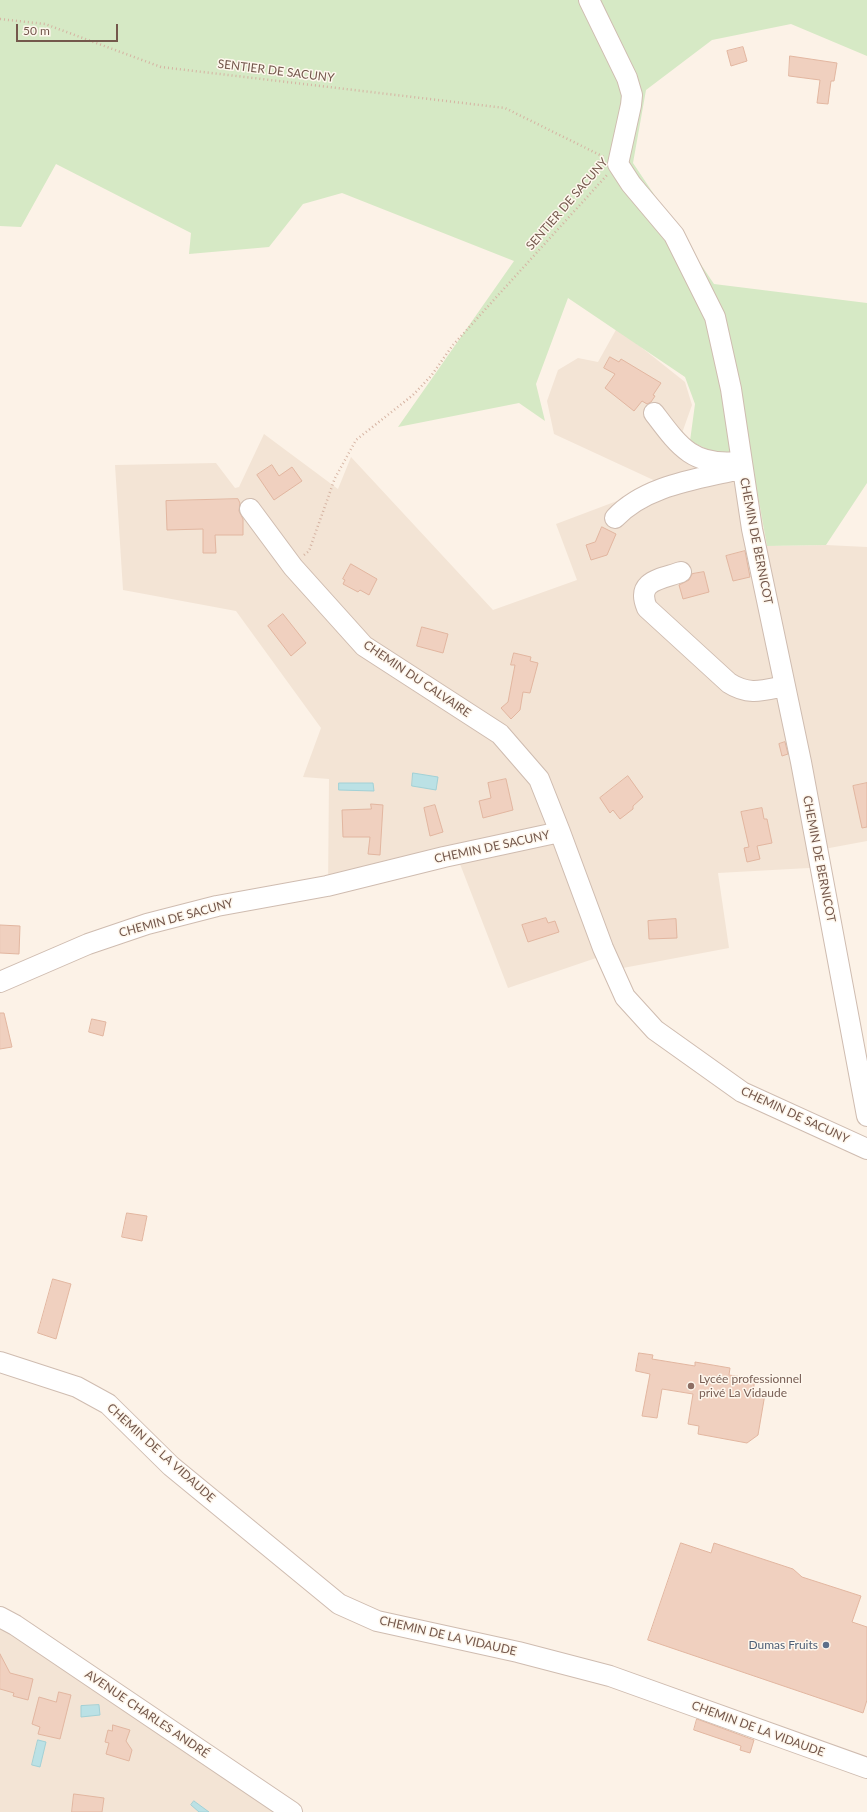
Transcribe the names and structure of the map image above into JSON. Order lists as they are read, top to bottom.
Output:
{
  "streets": {
    "street": [
      "CHEMIN DE BERNICOT",
      "CHEMIN DU CALVAIRE",
      "CHEMIN DE SACUNY",
      "CHEMIN DE LA VIDAUDE",
      "AVENUE CHARLES ANDRÉ"
    ],
    "path": ["SENTIER DE SACUNY"]
  },
  "crossings": [
    ["SENTIER DE SACUNY", "CHEMIN DE BERNICOT"],
    ["SENTIER DE SACUNY", "CHEMIN DU CALVAIRE"],
    ["CHEMIN DU CALVAIRE", "CHEMIN DE SACUNY"]
  ],
  "places": ["Lycée professionnel privé La Vidaude", "Dumas Fruits"],
  "scale_bar": "50 m"
}
